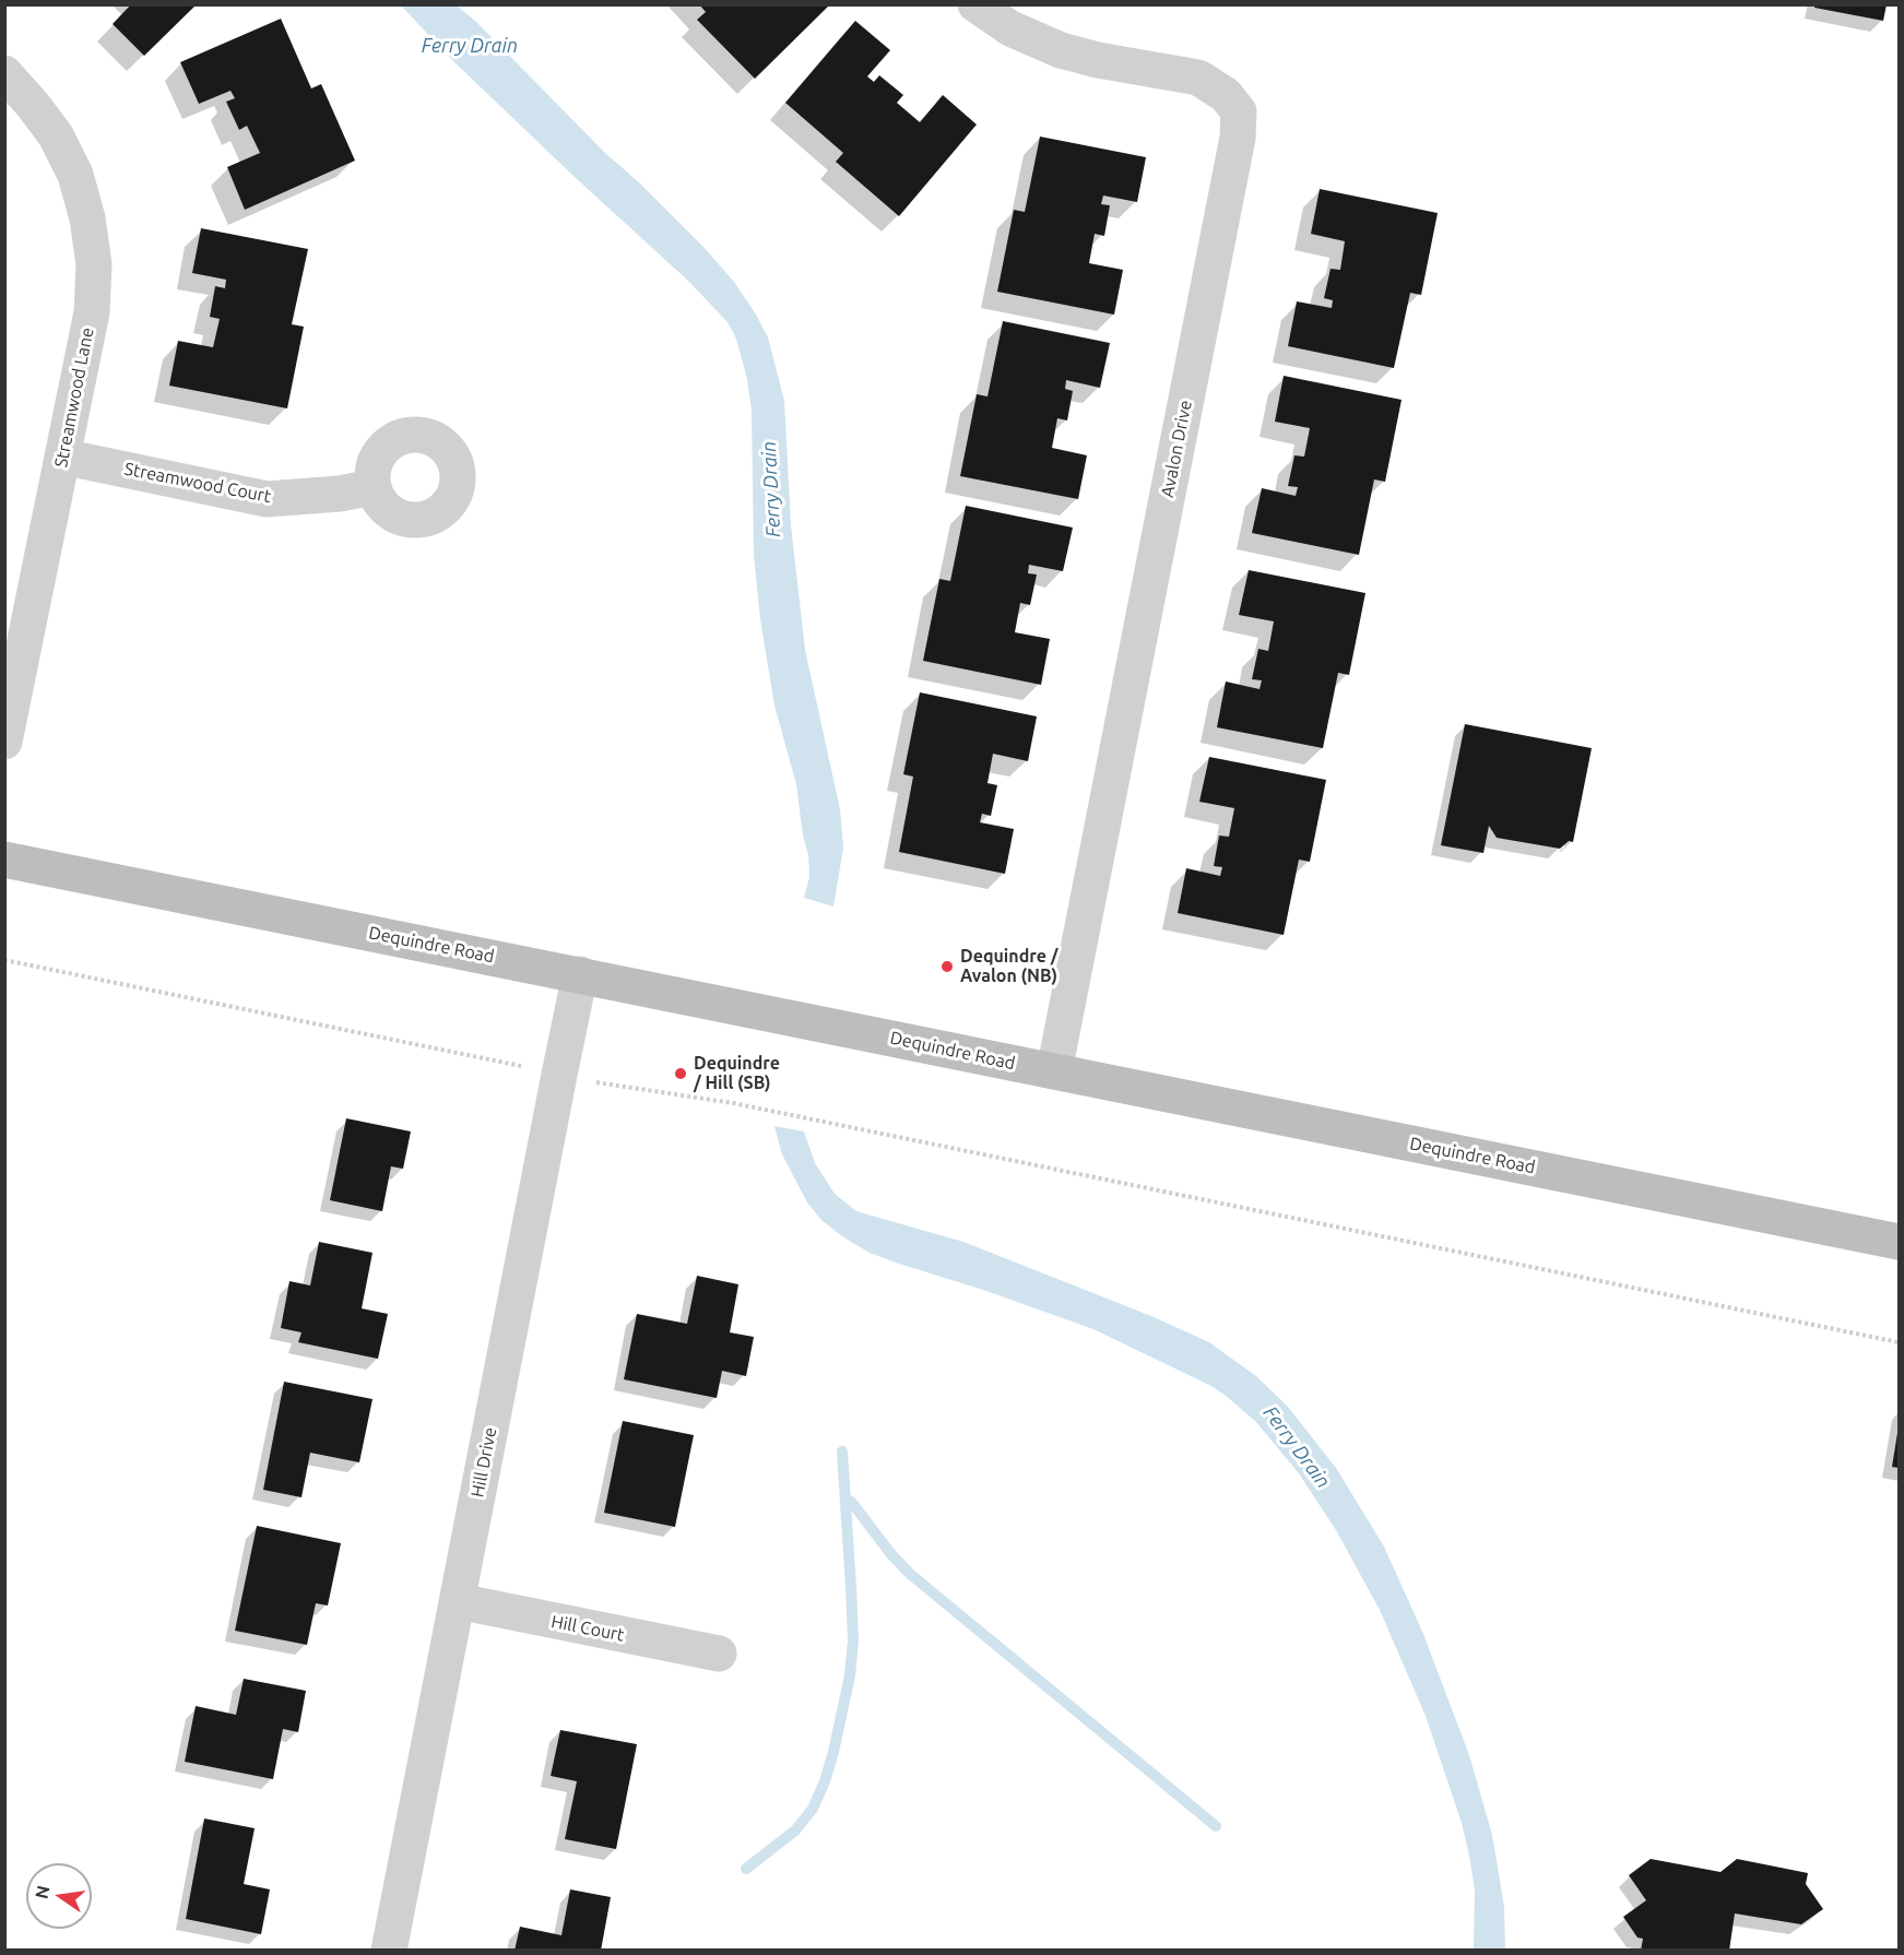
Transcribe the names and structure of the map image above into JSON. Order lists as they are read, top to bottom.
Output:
{
  "streets": {
    "main road": ["Dequindre Road"],
    "street": [
      "Streamwood Lane",
      "Avalon Drive",
      "Streamwood Court",
      "Hill Drive",
      "Hill Court"
    ]
  },
  "crossings": [
    ["Streamwood Lane", "Streamwood Court"],
    ["Avalon Drive", "Dequindre Road"],
    ["Dequindre Road", "Hill Drive"],
    ["Hill Drive", "Hill Court"]
  ],
  "water": ["Ferry Drain"],
  "places": ["Dequindre / Avalon (NB)", "Dequindre / Hill (SB)"],
  "north": "left"
}
